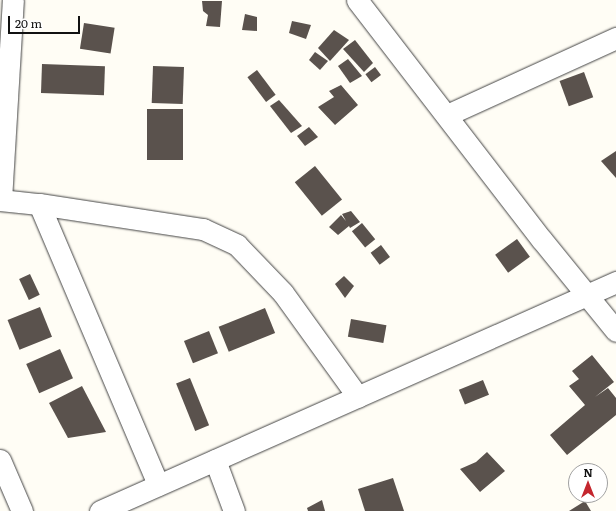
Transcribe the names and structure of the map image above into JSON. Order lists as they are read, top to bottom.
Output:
{
  "scale_bar": "20 m",
  "north": "top"
}
